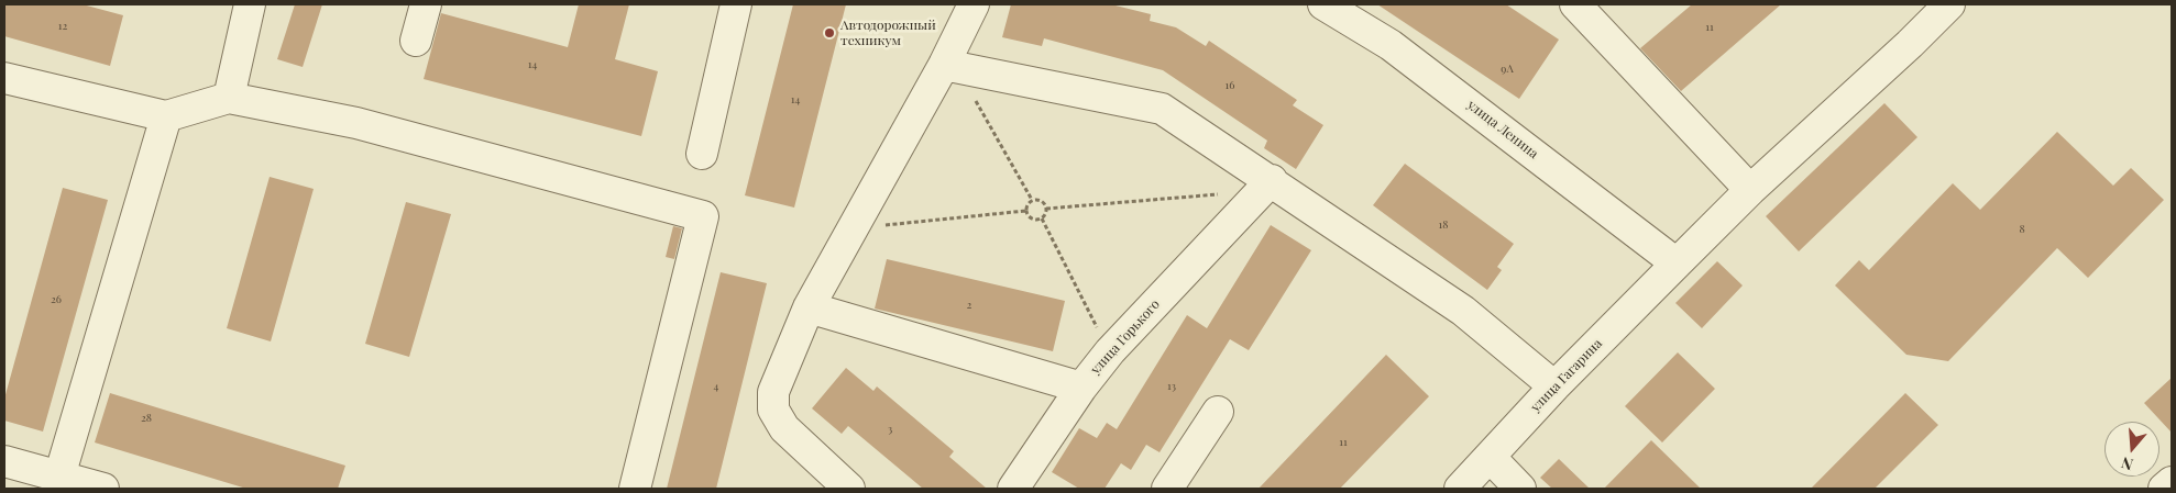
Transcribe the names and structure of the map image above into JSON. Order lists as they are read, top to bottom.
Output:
{
  "streets": {
    "street": ["улица Ленина", "улица Горького", "улица Гагарина"]
  },
  "crossings": [
    ["улица Ленина", "улица Гагарина"]
  ],
  "places": ["Автодорожный техникум"],
  "house_numbers": [
    "12",
    "11",
    "14",
    "9А",
    "16",
    "14",
    "18",
    "8",
    "26",
    "2",
    "4",
    "13",
    "28",
    "3",
    "11"
  ],
  "north": "bottom"
}
